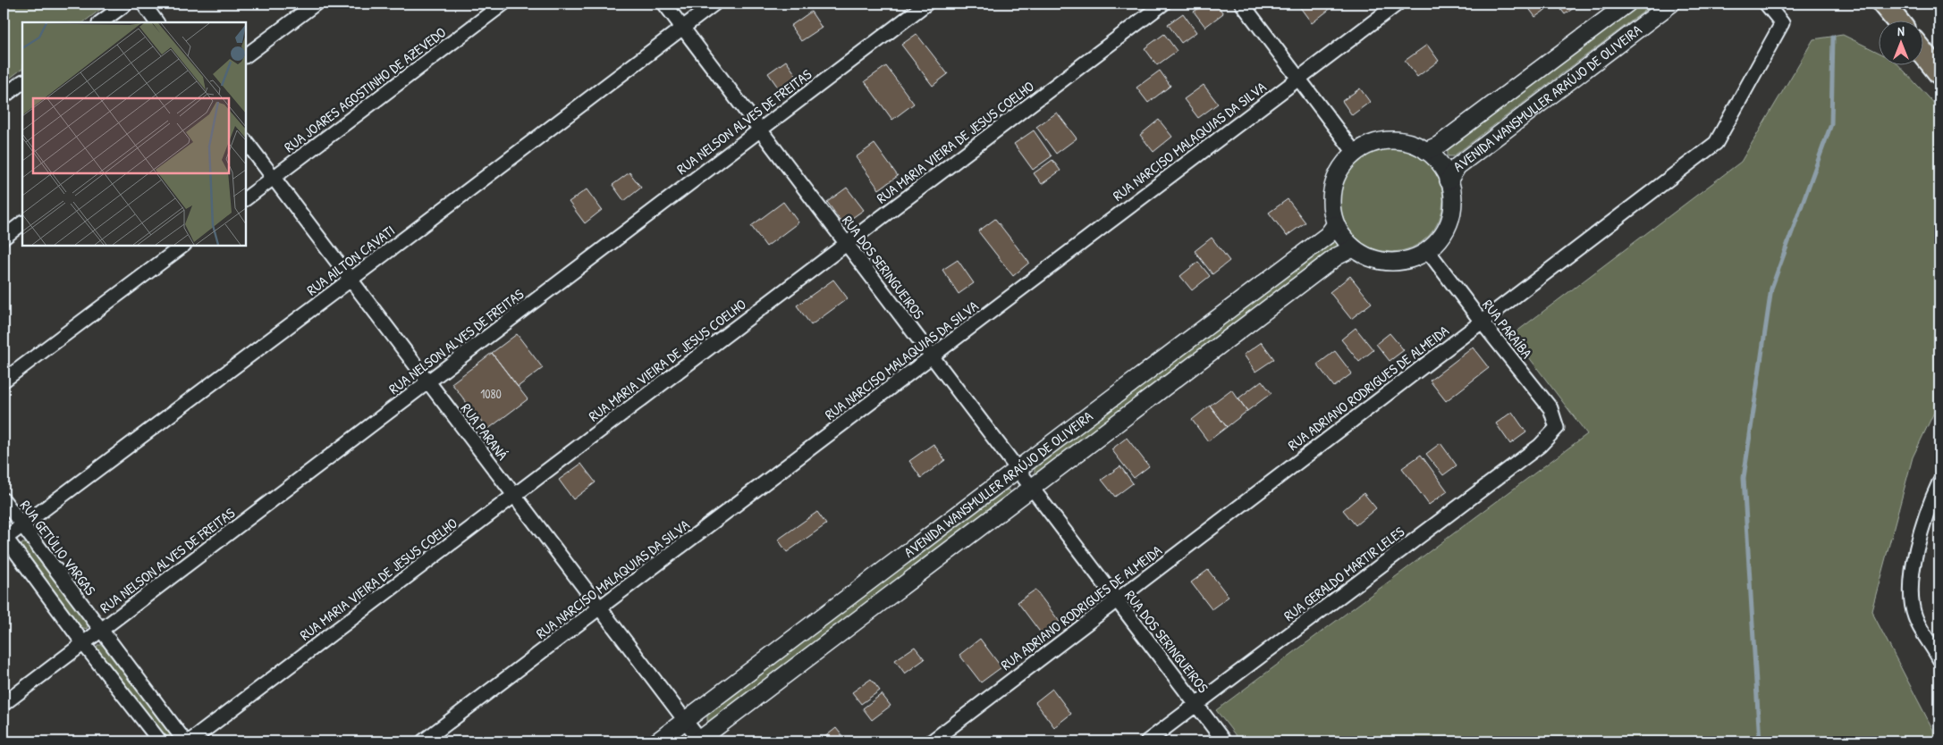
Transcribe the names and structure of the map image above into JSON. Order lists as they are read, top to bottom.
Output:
{
  "streets": {
    "street": [
      "RUA JOARES AGOSTINHO DE AZEVEDO",
      "AVENIDA WANSMULLER ARAÚJO DE OLIVEIRA",
      "RUA NELSON ALVES DE FREITAS",
      "RUA NARCISO MALAQUIAS DA SILVA",
      "RUA MARIA VIEIRA DE JESUS COELHO",
      "RUA AILTON CAVATI",
      "RUA DOS SERINGUEIROS",
      "RUA PARAÍBA",
      "RUA ADRIANO RODRIGUES DE ALMEIDA",
      "RUA PARANÁ",
      "RUA GETÚLIO VARGAS",
      "RUA GERALDO MARTIR LELES"
    ]
  },
  "crossings": [
    ["RUA JOARES AGOSTINHO DE AZEVEDO", "RUA PARANÁ"],
    ["AVENIDA WANSMULLER ARAÚJO DE OLIVEIRA", "RUA DOS SERINGUEIROS"],
    ["AVENIDA WANSMULLER ARAÚJO DE OLIVEIRA", "RUA PARAÍBA"],
    ["AVENIDA WANSMULLER ARAÚJO DE OLIVEIRA", "RUA PARANÁ"],
    ["RUA NELSON ALVES DE FREITAS", "RUA DOS SERINGUEIROS"],
    ["RUA NELSON ALVES DE FREITAS", "RUA PARANÁ"],
    ["RUA NELSON ALVES DE FREITAS", "RUA GETÚLIO VARGAS"],
    ["RUA NARCISO MALAQUIAS DA SILVA", "RUA DOS SERINGUEIROS"],
    ["RUA NARCISO MALAQUIAS DA SILVA", "RUA PARANÁ"],
    ["RUA MARIA VIEIRA DE JESUS COELHO", "RUA DOS SERINGUEIROS"],
    ["RUA MARIA VIEIRA DE JESUS COELHO", "RUA PARANÁ"],
    ["RUA AILTON CAVATI", "RUA DOS SERINGUEIROS"],
    ["RUA AILTON CAVATI", "RUA PARANÁ"],
    ["RUA AILTON CAVATI", "RUA GETÚLIO VARGAS"],
    ["RUA DOS SERINGUEIROS", "RUA ADRIANO RODRIGUES DE ALMEIDA"],
    ["RUA DOS SERINGUEIROS", "RUA GERALDO MARTIR LELES"],
    ["RUA PARAÍBA", "RUA ADRIANO RODRIGUES DE ALMEIDA"],
    ["RUA PARAÍBA", "RUA GERALDO MARTIR LELES"]
  ],
  "house_numbers": ["1080"],
  "north": "top"
}
